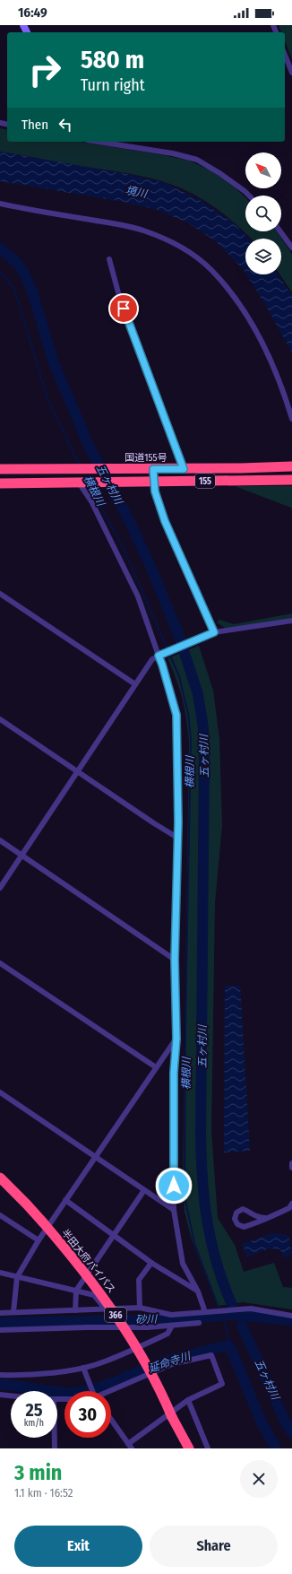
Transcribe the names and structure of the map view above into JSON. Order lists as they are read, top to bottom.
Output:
{
  "streets": {
    "highway": [
      "国道155号",
      "155",
      "半田大府パイパス",
      "366"
    ]
  },
  "crossings": [
    ["半田大府パイパス", "366"]
  ],
  "water": [
    "境川",
    "五ヶ村川",
    "横根川",
    "砂川",
    "延命寺川"
  ],
  "north": "top left",
  "page": {
    "status": "16:49",
    "turn": ["580 m", "Turn right"],
    "then": "Then",
    "speed": "25 km/h",
    "limit": "30",
    "heading": ["3 min", "1.1 km · 16:52"],
    "buttons": ["Exit", "Share"]
  }
}
